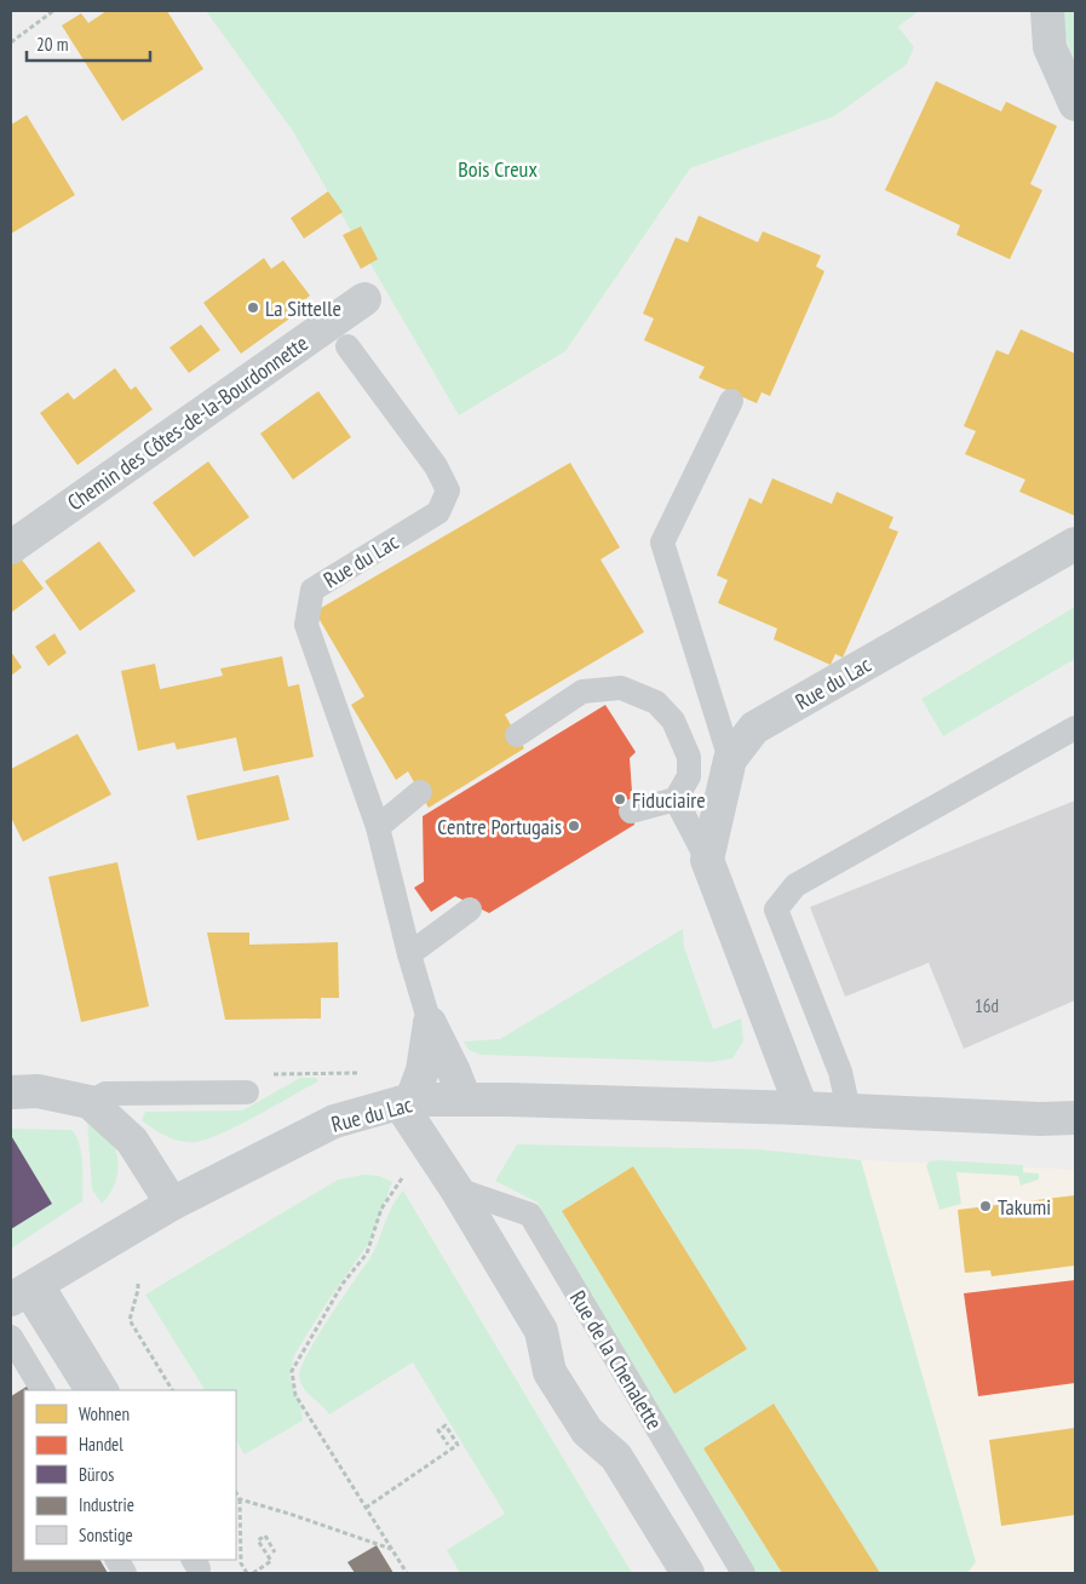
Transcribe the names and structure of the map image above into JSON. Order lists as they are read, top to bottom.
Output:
{
  "streets": {
    "street": ["Chemin des Côtes-de-la-Bourdonnette", "Rue du Lac"],
    "lane": ["Rue de la Chenalette"]
  },
  "parks": ["Bois Creux"],
  "places": [
    "La Sittelle",
    "Fiduciaire",
    "Centre Portugais",
    "Takumi"
  ],
  "house_numbers": ["16d"],
  "legend": [
    "Wohnen",
    "Handel",
    "Büros",
    "Industrie",
    "Sonstige"
  ],
  "scale_bar": "20 m"
}
